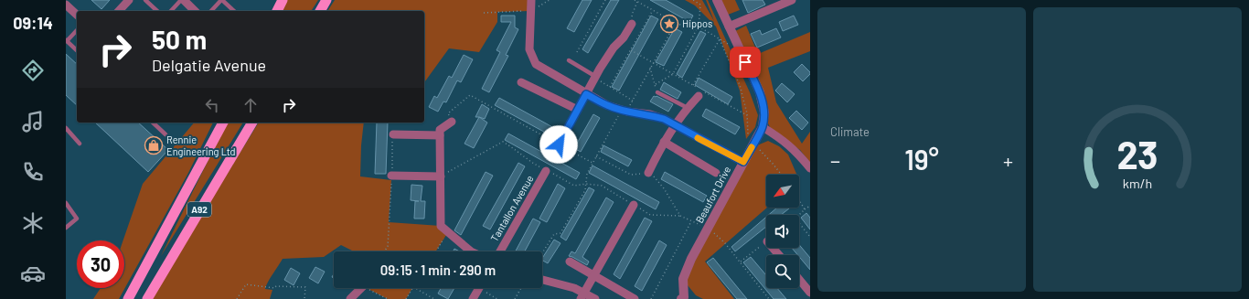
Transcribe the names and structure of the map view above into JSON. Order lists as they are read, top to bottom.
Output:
{
  "streets": {
    "highway": ["A92"],
    "street": ["Beaufort Drive", "Tantallon Avenue"]
  },
  "places": {
    "place": ["Hippos"],
    "shop": ["Rennie Engineering Ltd"]
  },
  "north": "bottom left",
  "page": {
    "tabs": "09:14",
    "tile": "Climate",
    "turn": ["50 m", "Delgatie Avenue"],
    "heat": ["−", "19°", "+"],
    "limit": "30",
    "trip": "09:15 · 1 min · 290 m",
    "gauge": ["23", "km/h"]
  }
}
